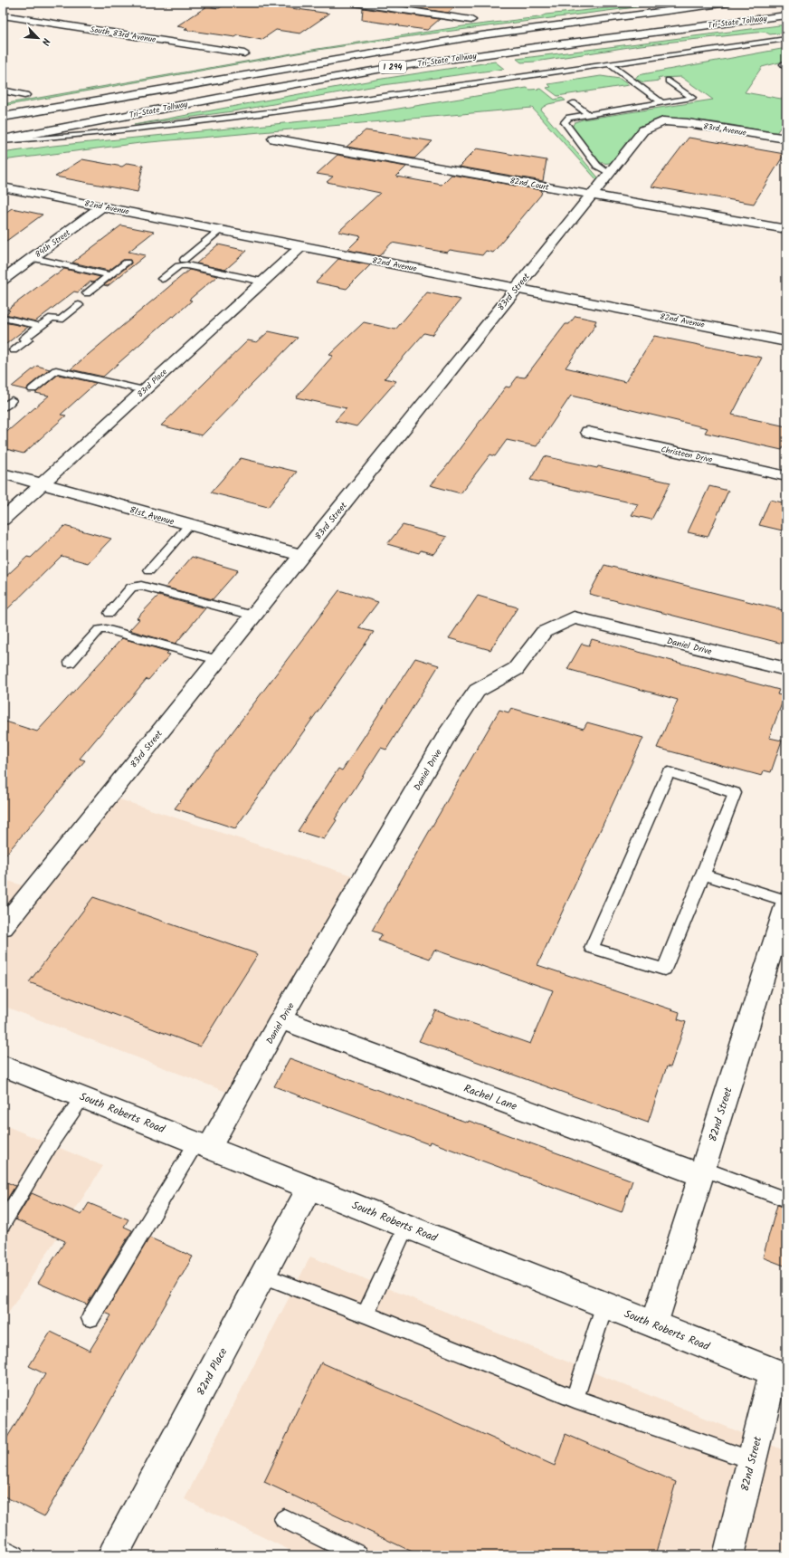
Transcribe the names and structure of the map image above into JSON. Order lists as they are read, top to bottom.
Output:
{
  "streets": {
    "main road": [
      "Tri-State Tollway",
      "South 83rd Avenue",
      "I 294",
      "83rd Avenue",
      "82nd Court",
      "82nd Avenue",
      "84th Street",
      "83rd Street",
      "83rd Place",
      "Christeen Drive",
      "81st Avenue",
      "Daniel Drive",
      "Rachel Lane",
      "South Roberts Road",
      "82nd Street",
      "82nd Place"
    ]
  },
  "crossings": [
    ["83rd Avenue", "83rd Street"],
    ["82nd Court", "83rd Street"],
    ["82nd Avenue", "84th Street"],
    ["82nd Avenue", "83rd Street"],
    ["82nd Avenue", "83rd Place"],
    ["83rd Street", "81st Avenue"],
    ["83rd Place", "81st Avenue"],
    ["Daniel Drive", "Rachel Lane"],
    ["Daniel Drive", "South Roberts Road"],
    ["Rachel Lane", "82nd Street"],
    ["South Roberts Road", "82nd Street"],
    ["South Roberts Road", "82nd Place"]
  ],
  "north": "bottom right"
}
